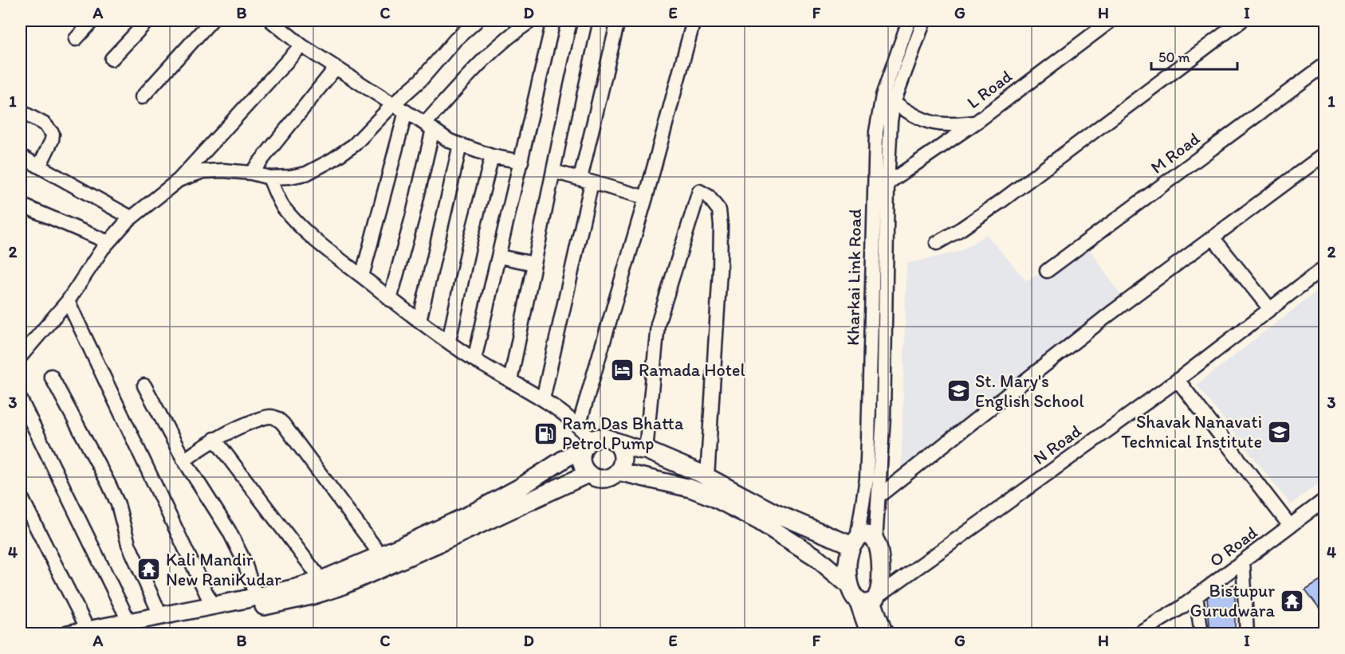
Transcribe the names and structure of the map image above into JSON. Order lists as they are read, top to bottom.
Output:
{
  "streets": {
    "street": [
      "L Road",
      "M Road",
      "Kharkai Link Road",
      "N Road",
      "O Road"
    ]
  },
  "places": {
    "hotel": ["Ramada Hotel"],
    "school or university": ["St. Mary's English School", "Shavak Nanavati Technical Institute"],
    "fuel station": ["Ram Das Bhatta Petrol Pump"],
    "temple": ["Kali Mandir New RaniKudar", "Bistupur Gurudwara"]
  },
  "scale_bar": "50 m",
  "grid": {
    "columns": [
      "A",
      "B",
      "C",
      "D",
      "E",
      "F",
      "G",
      "H",
      "I"
    ],
    "rows": [
      "1",
      "2",
      "3",
      "4"
    ]
  }
}
